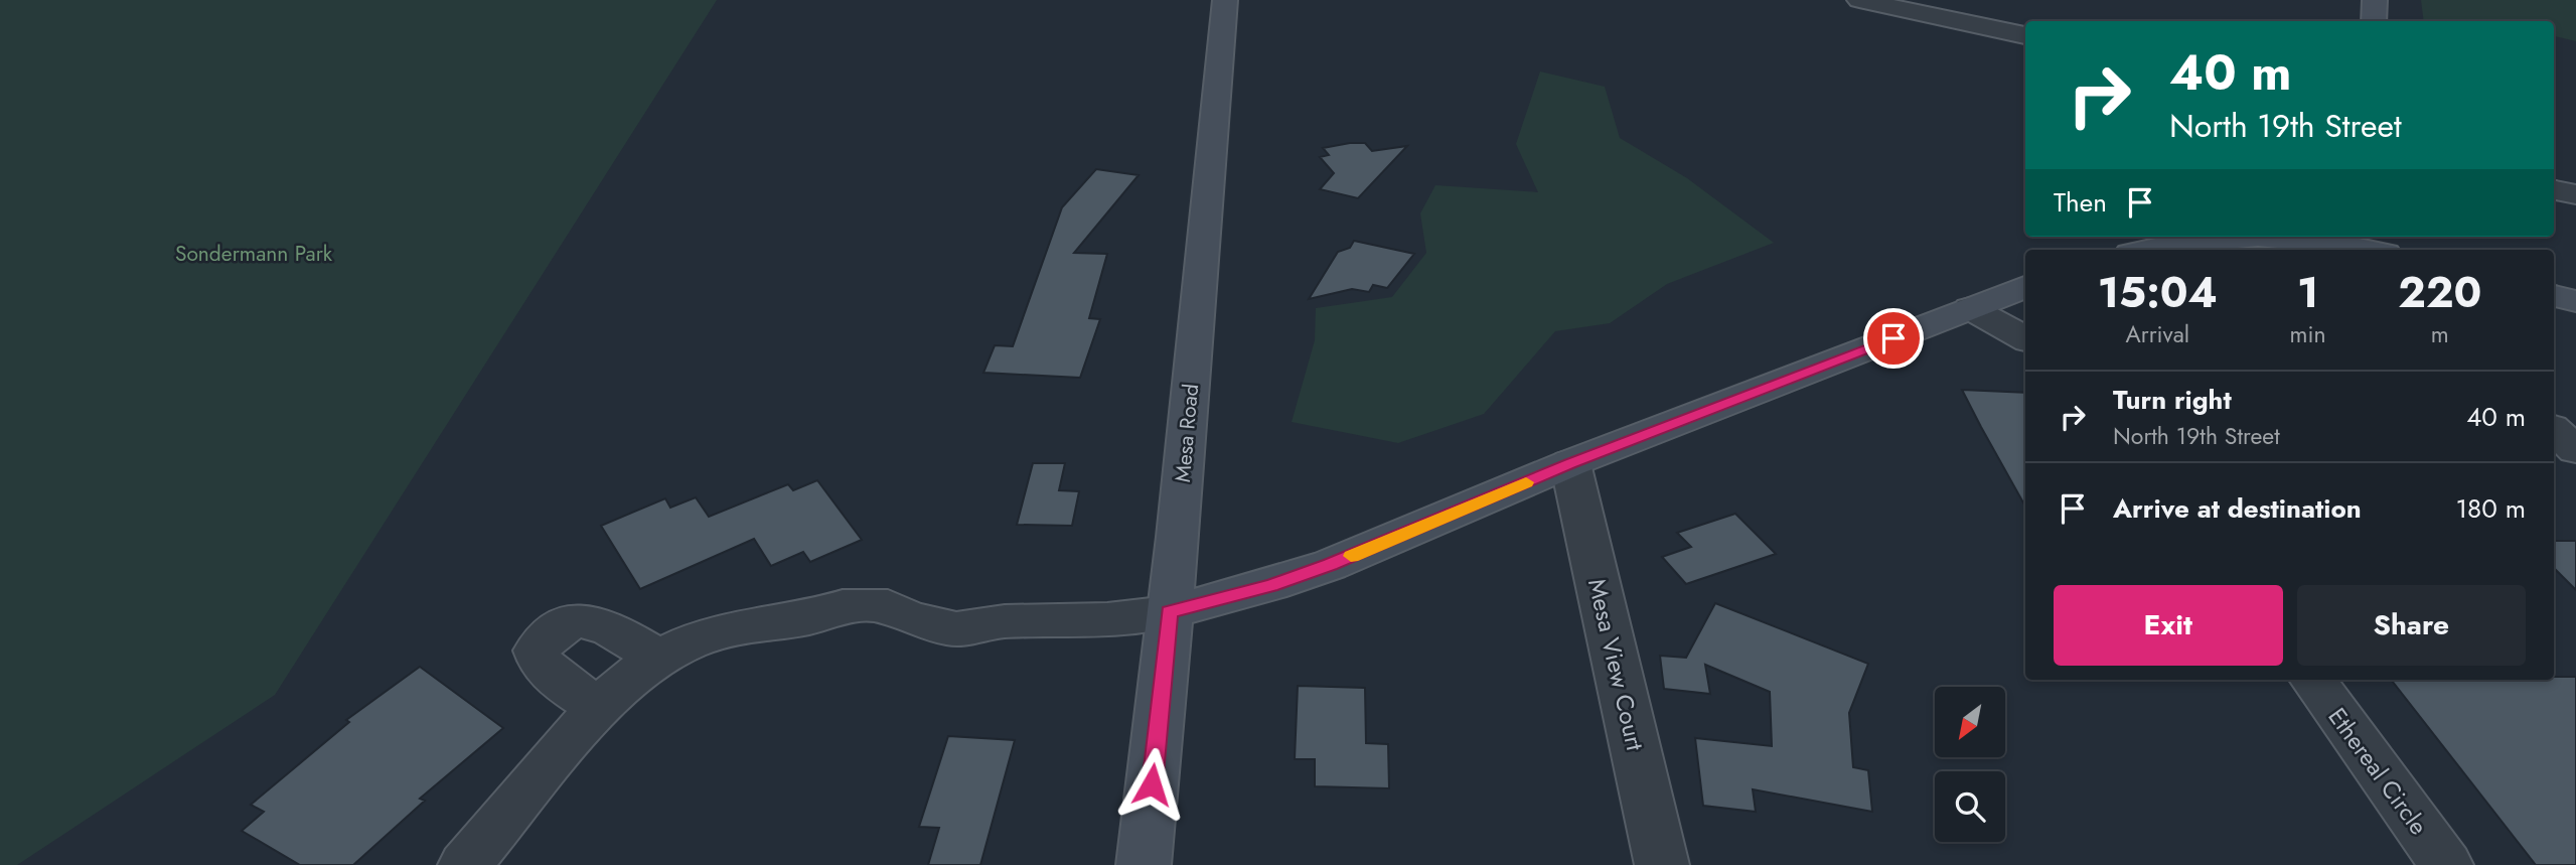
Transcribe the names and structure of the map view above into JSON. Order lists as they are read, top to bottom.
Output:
{
  "streets": {
    "main road": ["Mesa Road"],
    "street": ["Mesa View Court", "Ethereal Circle"]
  },
  "parks": ["Sondermann Park"],
  "north": "bottom left",
  "page": {
    "turn": ["40 m", "North 19th Street"],
    "then": "Then",
    "eta": [
      "15:04",
      "Arrival",
      "1",
      "min",
      "220",
      "m"
    ],
    "list": [
      {
        "name": "Turn right",
        "note": "North 19th Street",
        "value": "40 m"
      },
      {
        "name": "Arrive at destination",
        "value": "180 m"
      }
    ],
    "buttons": ["Exit", "Share"]
  }
}
